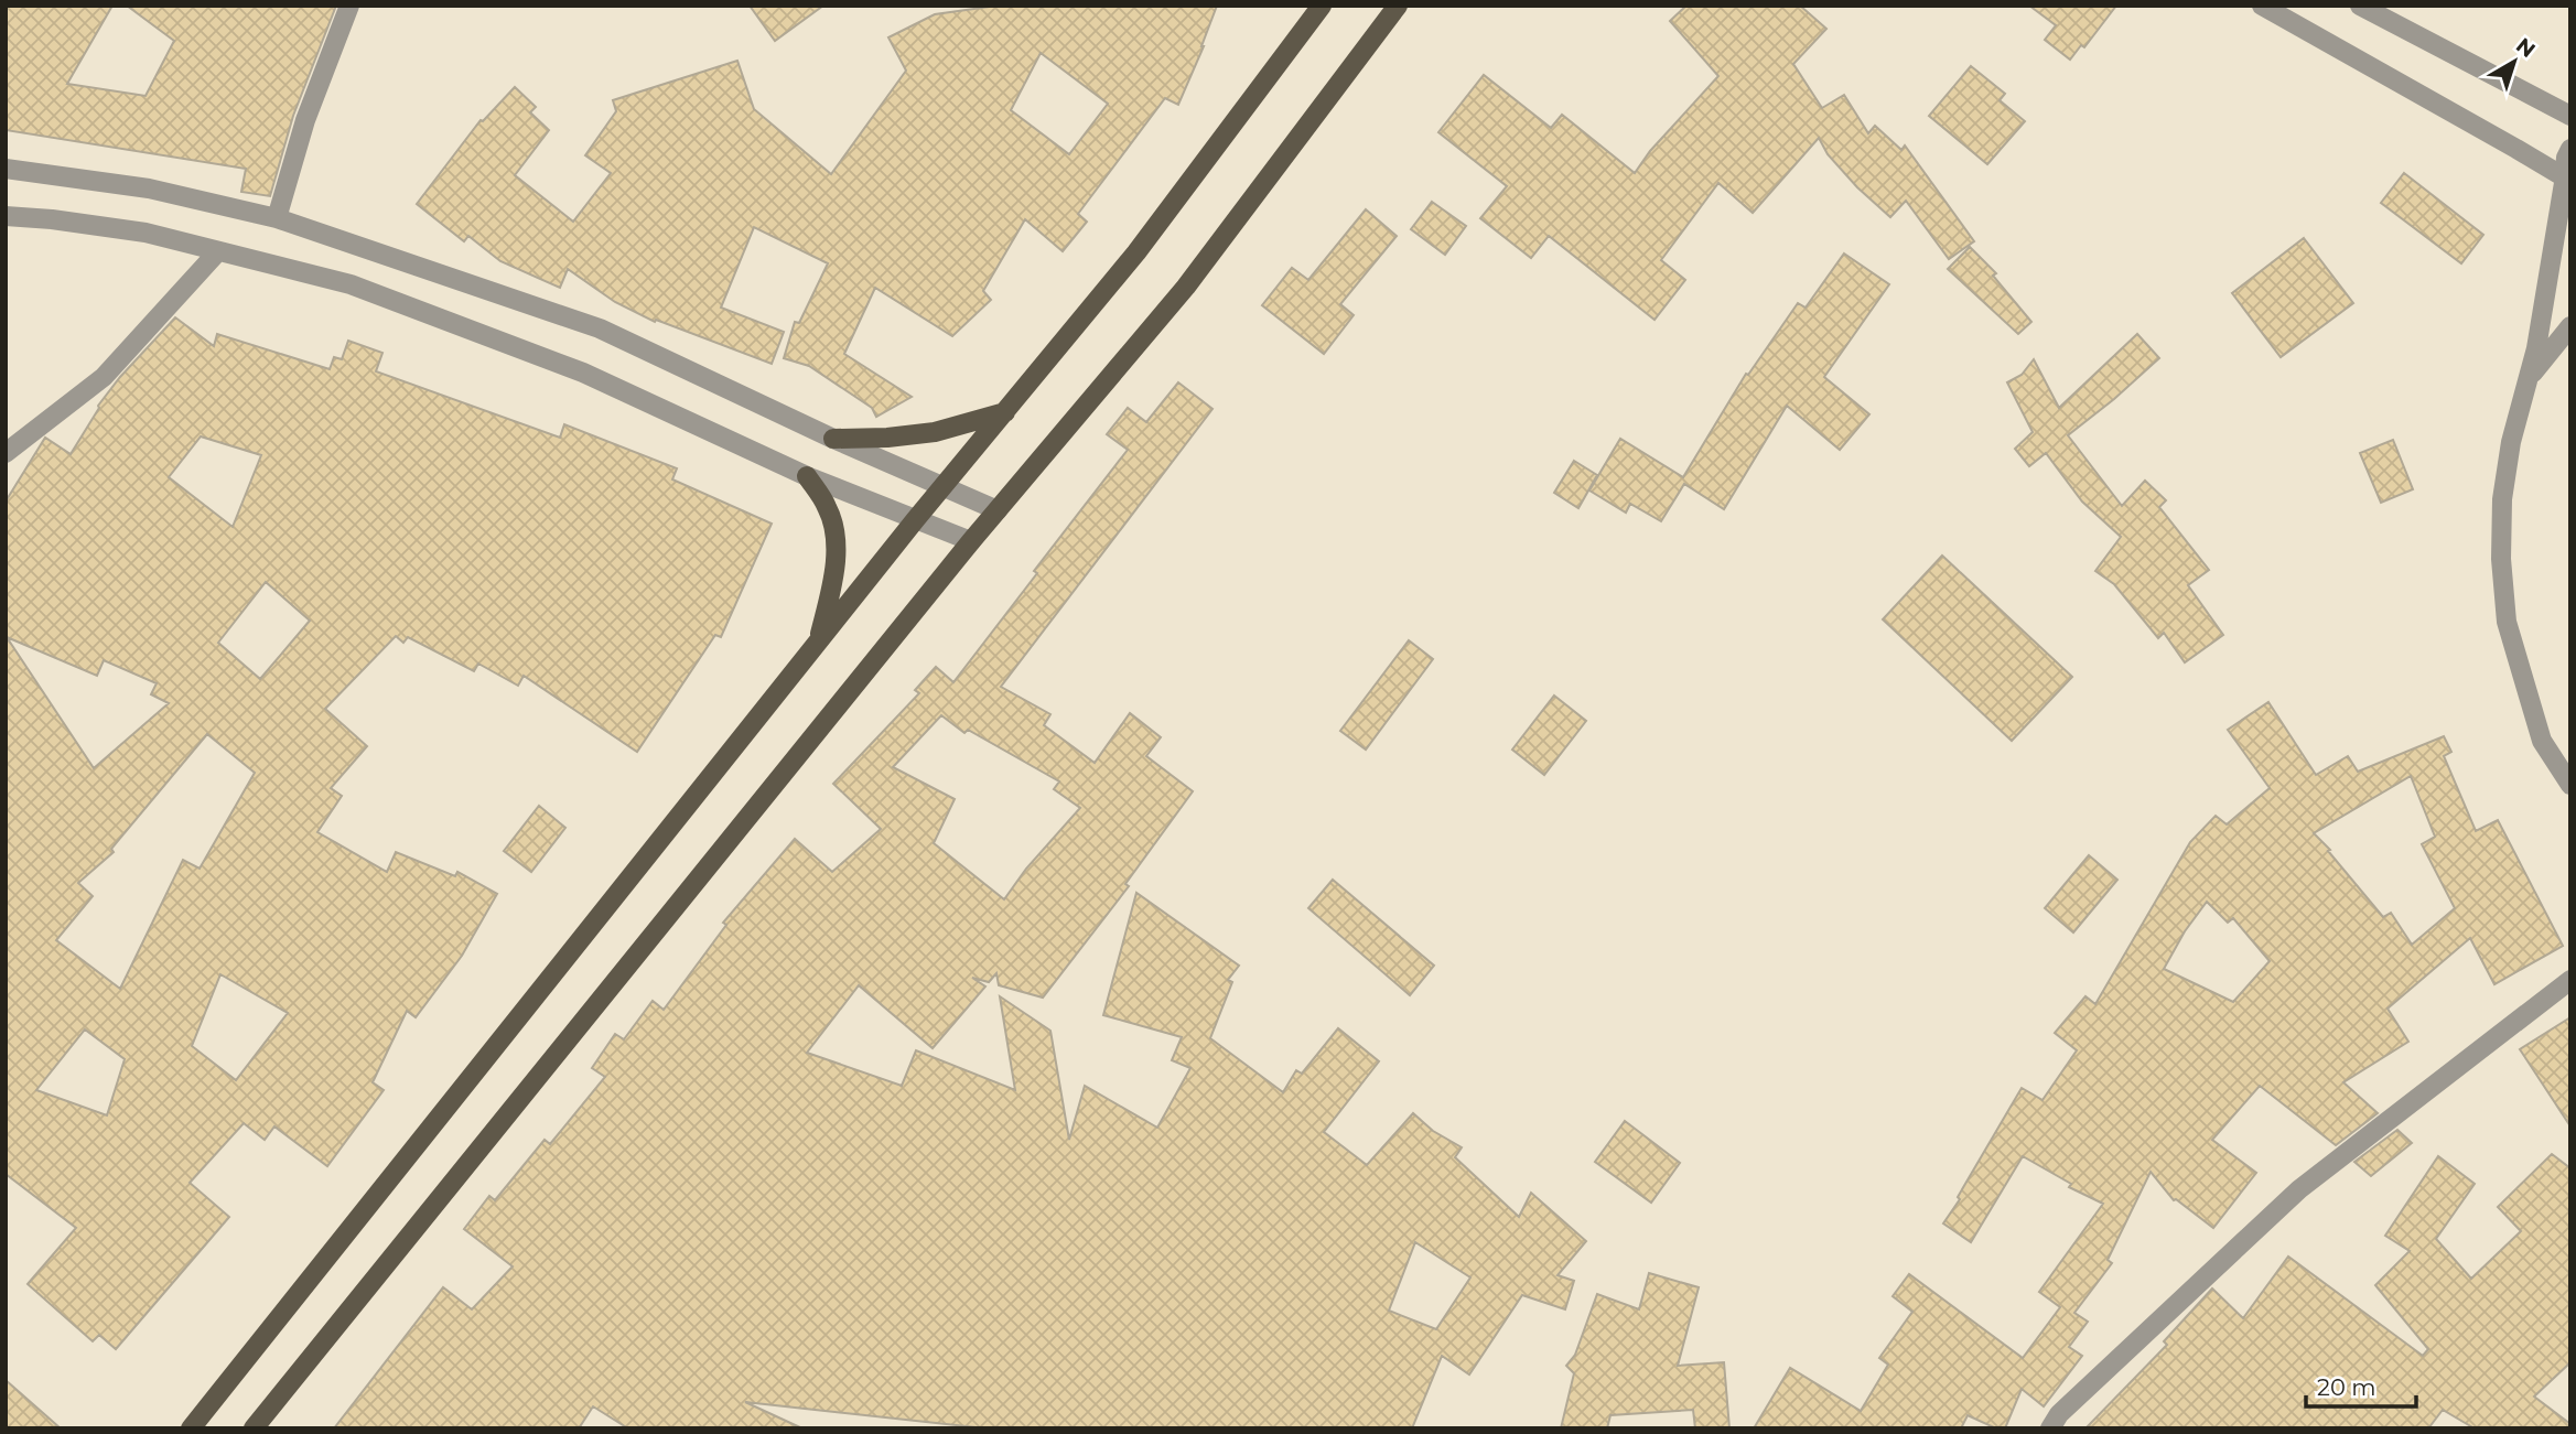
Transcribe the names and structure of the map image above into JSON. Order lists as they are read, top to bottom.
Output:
{
  "scale_bar": "20 m",
  "north": "top right"
}
